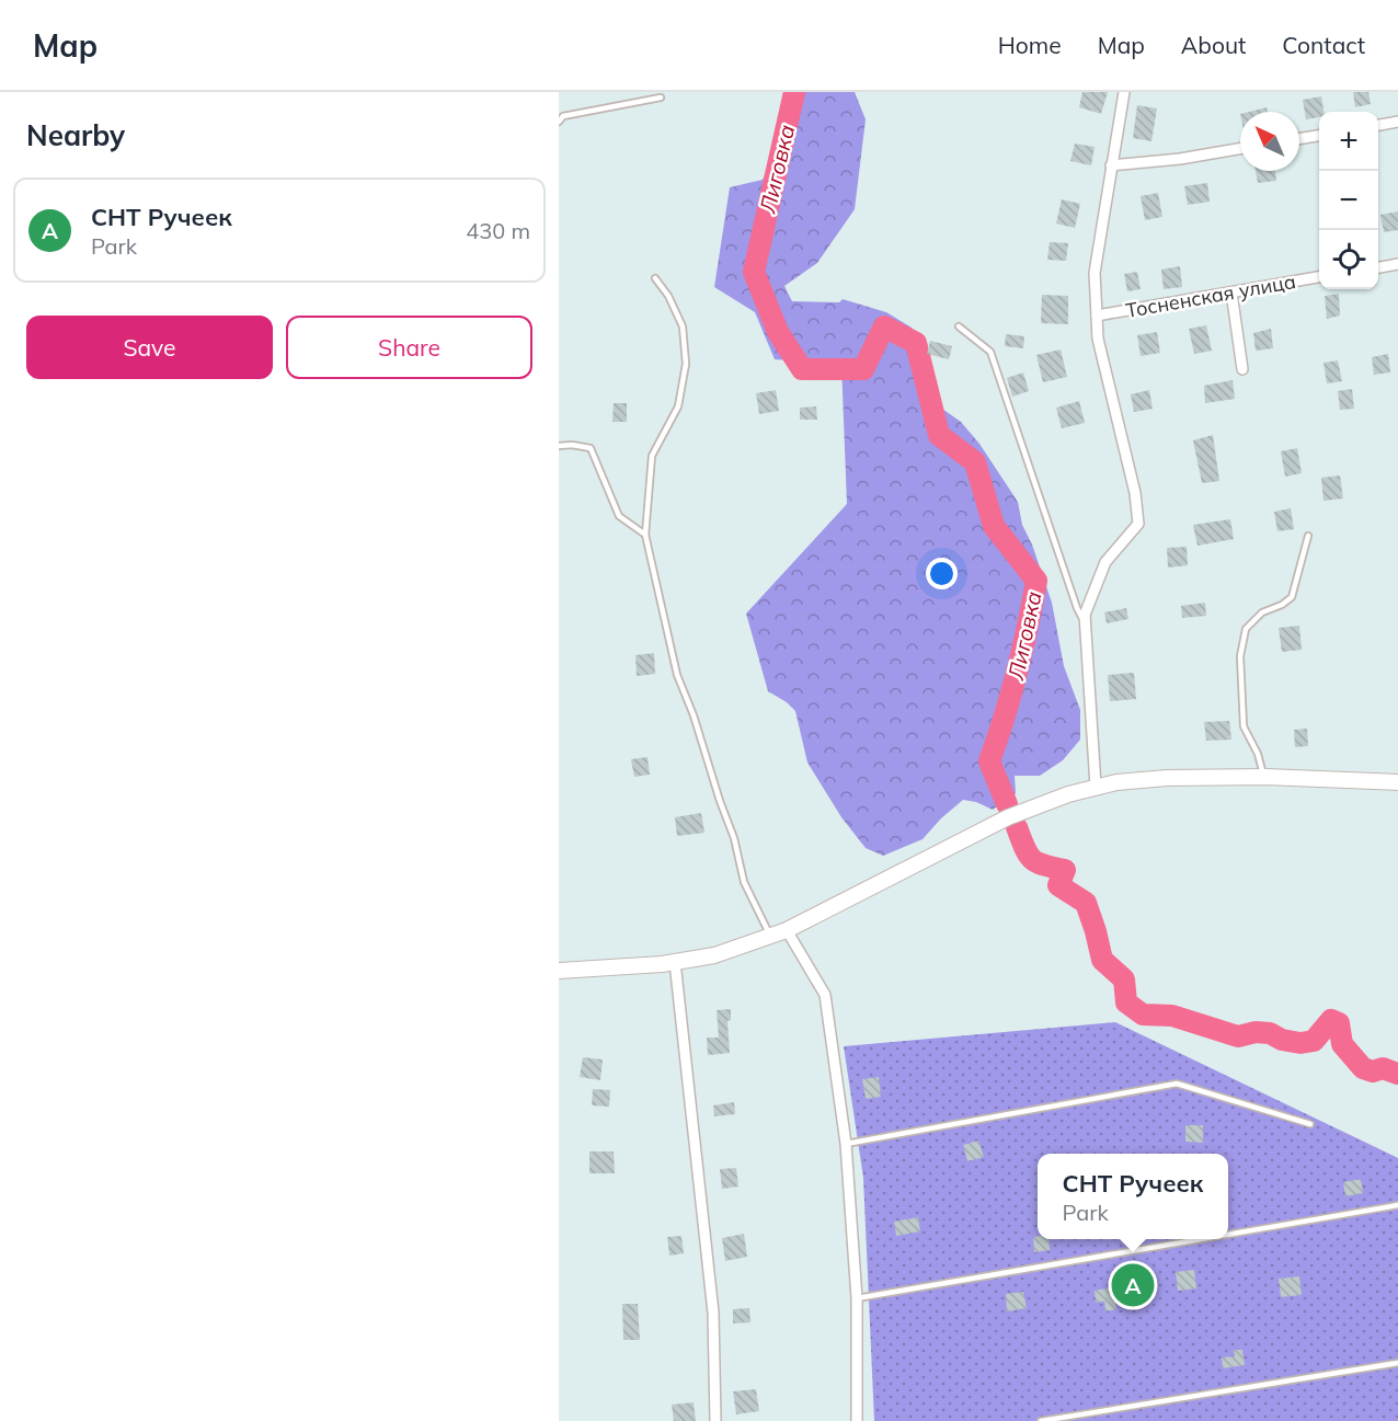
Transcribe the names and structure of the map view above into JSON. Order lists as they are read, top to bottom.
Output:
{
  "streets": {
    "street": ["Тосненская улица"]
  },
  "water": ["Лиговка"],
  "north": "top left",
  "page": {
    "header": "Map",
    "nav": [
      "Home",
      "Map",
      "About",
      "Contact"
    ],
    "heading": "Nearby",
    "map_buttons": ["+", "−"],
    "list": [
      {
        "mark": "A",
        "name": "СНТ Ручеек",
        "note": "Park",
        "value": "430 m"
      }
    ],
    "buttons": ["Save", "Share"],
    "popup": ["СНТ Ручеек", "Park"],
    "pins": "A"
  }
}
